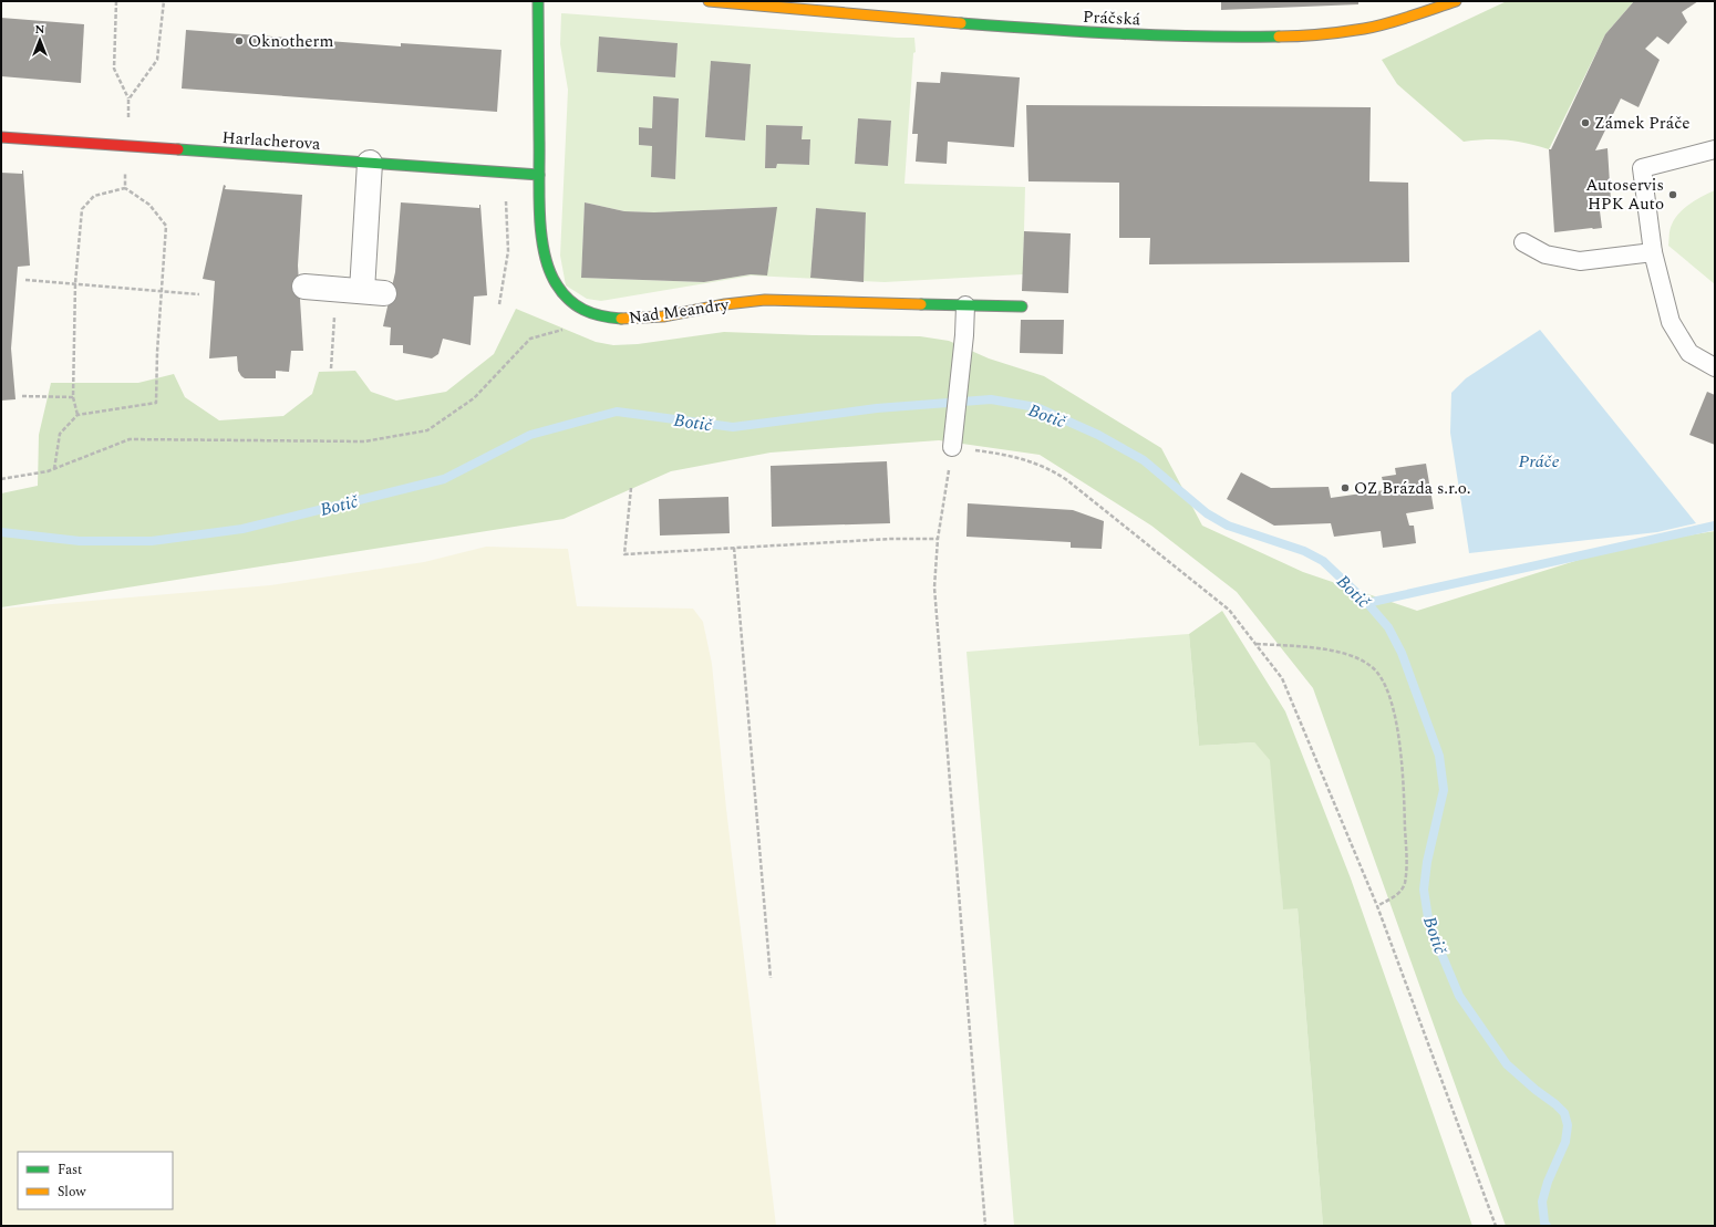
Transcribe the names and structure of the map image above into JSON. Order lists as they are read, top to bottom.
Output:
{
  "streets": {
    "street": ["Práčská", "Harlacherova", "Nad Meandry"]
  },
  "crossings": [
    ["Harlacherova", "Nad Meandry"]
  ],
  "water": ["Botič", "Práče"],
  "places": [
    "Oknotherm",
    "Zámek Práče",
    "Autoservis HPK Auto",
    "OZ Brázda s.r.o."
  ],
  "legend": ["Fast", "Slow"],
  "north": "top"
}
